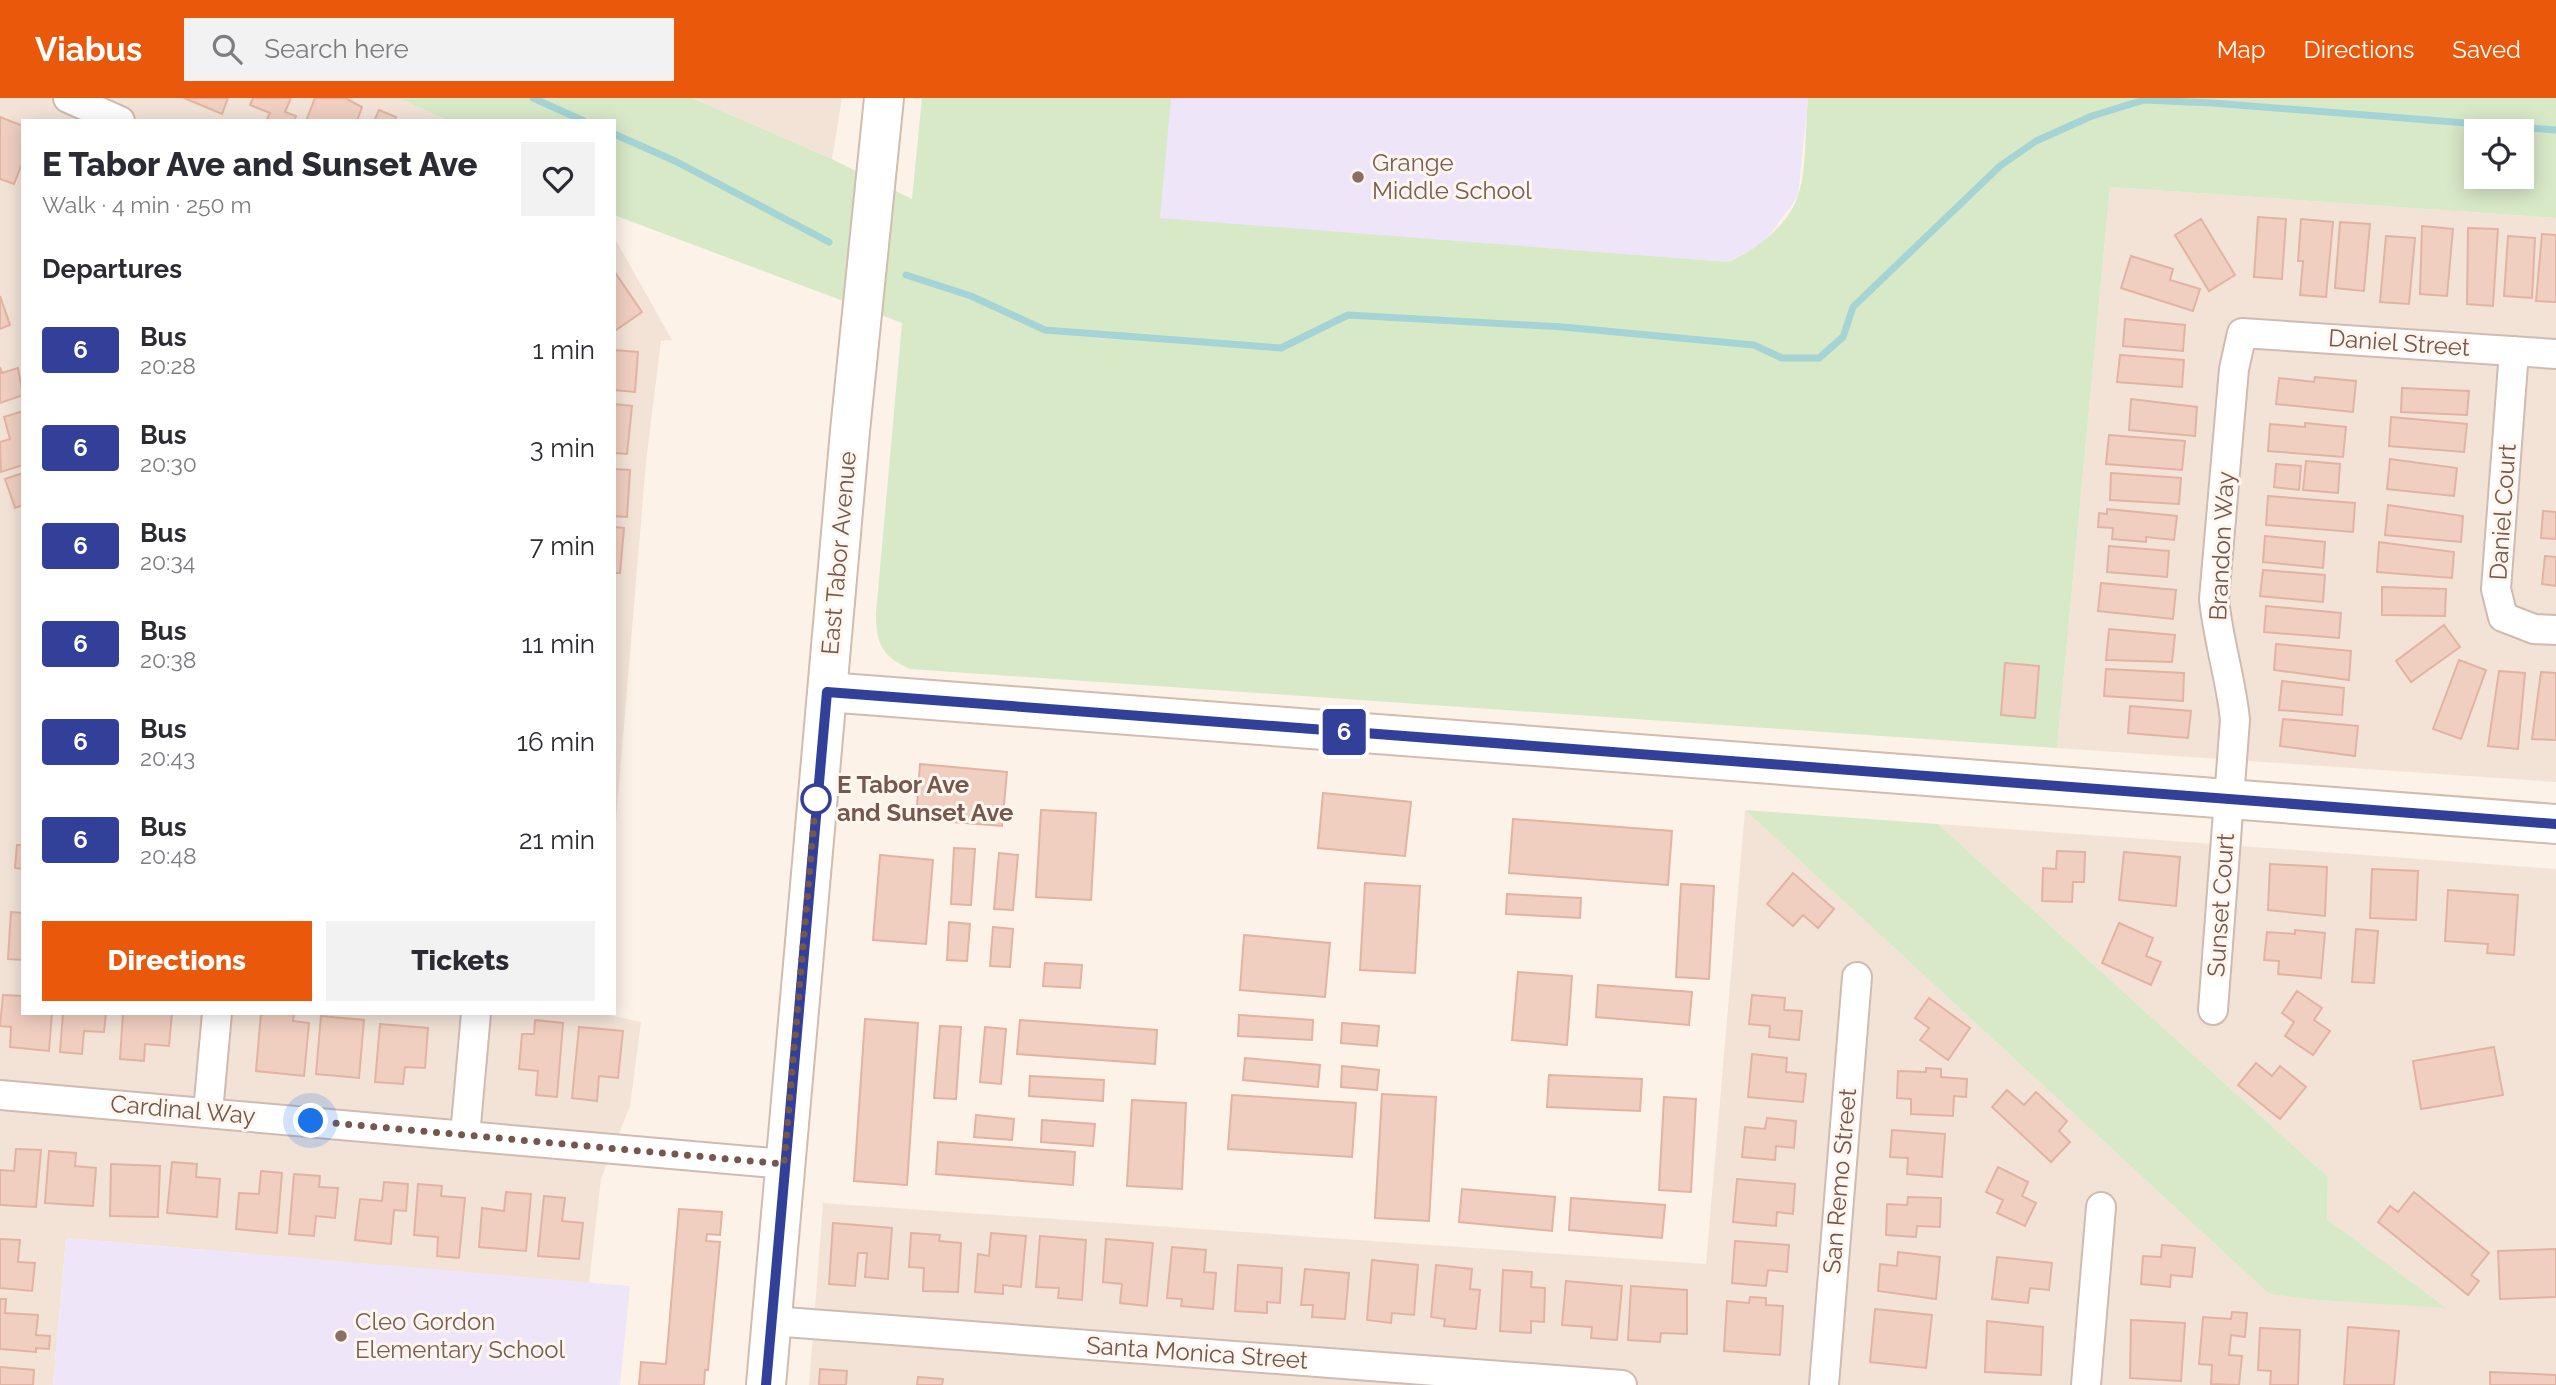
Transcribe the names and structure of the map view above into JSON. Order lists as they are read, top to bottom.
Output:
{
  "streets": {
    "main road": ["East Tabor Avenue"],
    "street": [
      "Daniel Street",
      "Daniel Court",
      "Brandon Way",
      "Sunset Court",
      "Cardinal Way",
      "San Remo Street",
      "Santa Monica Street"
    ]
  },
  "crossings": [
    ["Daniel Street", "Daniel Court"],
    ["Daniel Street", "Brandon Way"],
    ["Brandon Way", "Sunset Court"],
    ["East Tabor Avenue", "Cardinal Way"],
    ["East Tabor Avenue", "Santa Monica Street"]
  ],
  "places": ["Grange Middle School", "E Tabor Ave and Sunset Ave", "Cleo Gordon Elementary School"],
  "lines": ["bus line 6"],
  "page": {
    "header": "Viabus",
    "search": "Search here",
    "nav": ["Map", "Directions", "Saved"],
    "on_map": "6",
    "heading": [
      ["E Tabor Ave and Sunset Ave", "Walk · 4 min · 250 m"],
      "Departures"
    ],
    "list": [
      {
        "mark": "6",
        "name": "Bus",
        "note": "20:28",
        "value": "1 min"
      },
      {
        "mark": "6",
        "name": "Bus",
        "note": "20:30",
        "value": "3 min"
      },
      {
        "mark": "6",
        "name": "Bus",
        "note": "20:34",
        "value": "7 min"
      },
      {
        "mark": "6",
        "name": "Bus",
        "note": "20:38",
        "value": "11 min"
      },
      {
        "mark": "6",
        "name": "Bus",
        "note": "20:43",
        "value": "16 min"
      },
      {
        "mark": "6",
        "name": "Bus",
        "note": "20:48",
        "value": "21 min"
      }
    ],
    "buttons": ["Directions", "Tickets"]
  }
}
